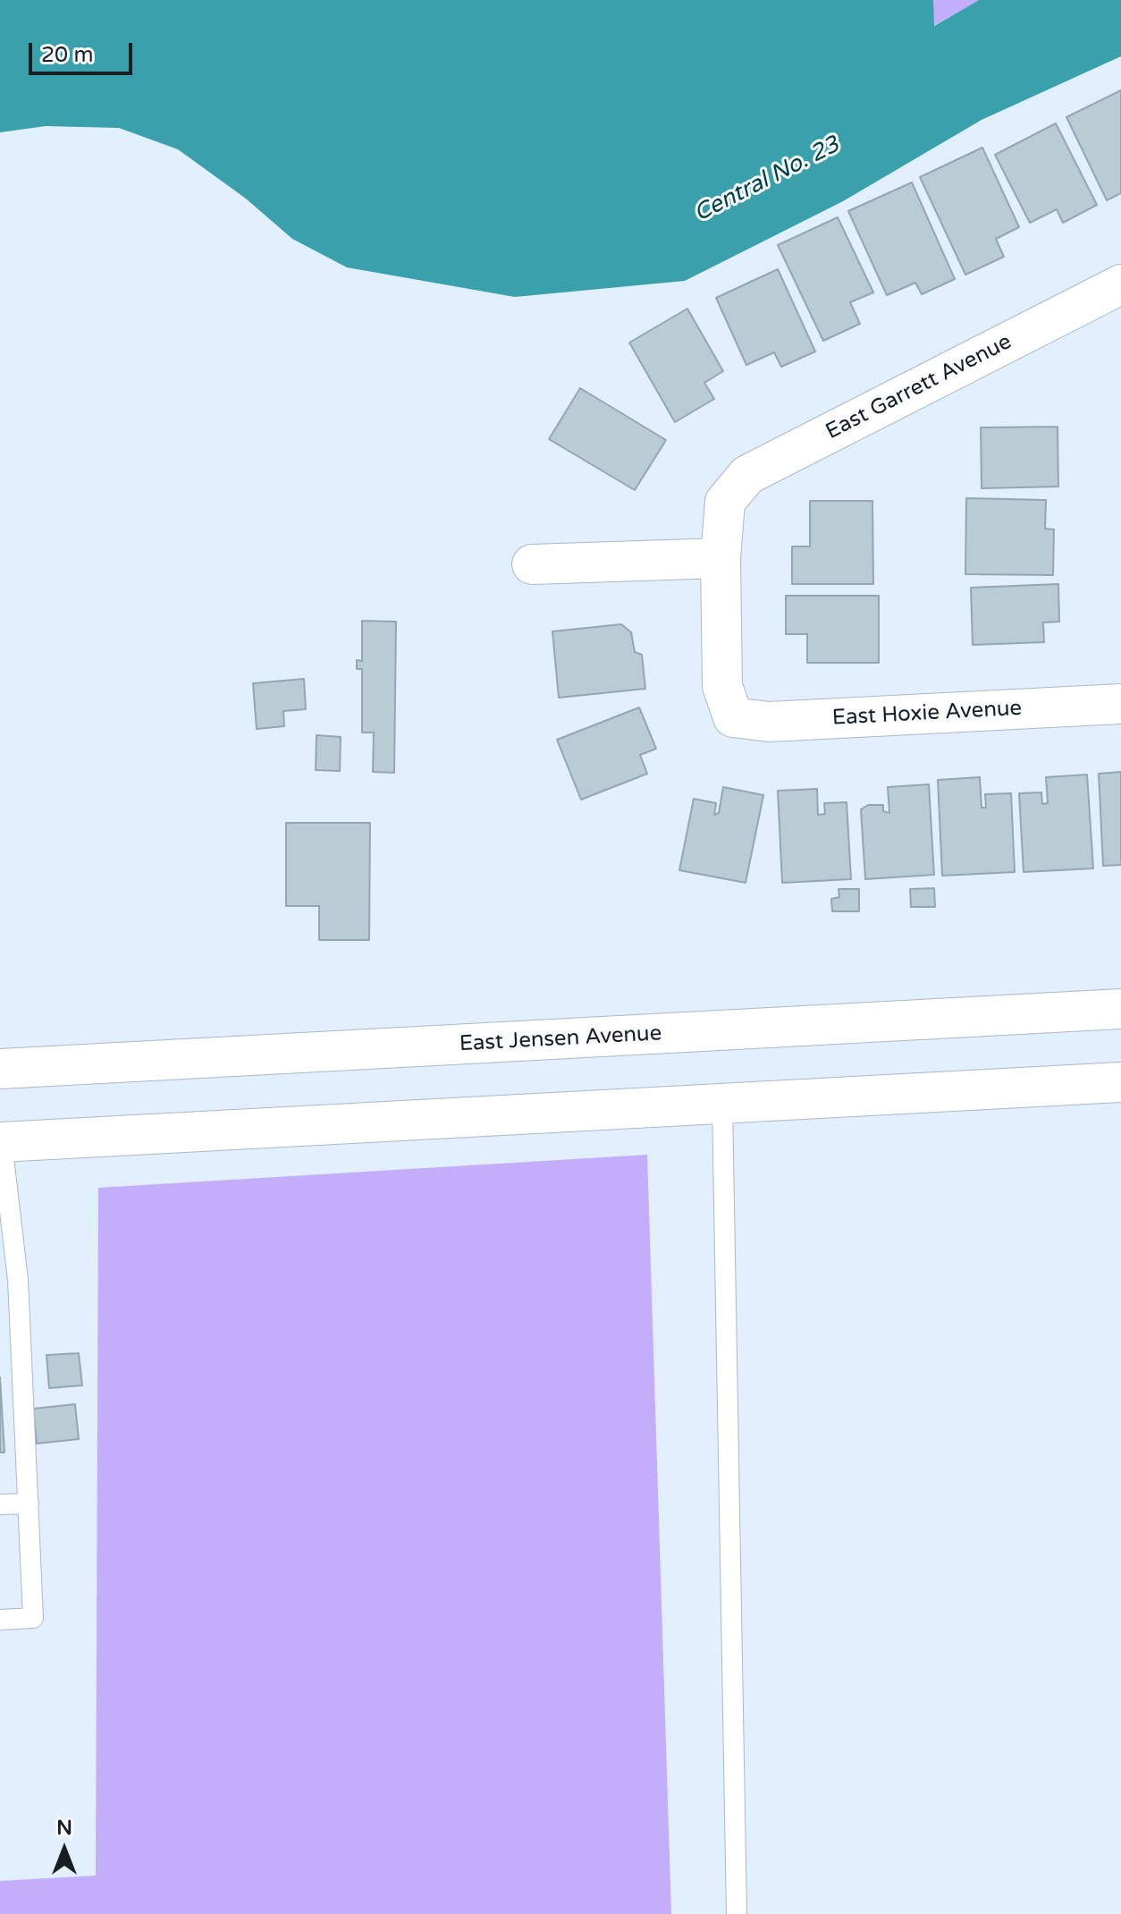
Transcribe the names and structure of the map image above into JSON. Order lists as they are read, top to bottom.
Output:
{
  "streets": {
    "main road": ["East Garrett Avenue", "East Hoxie Avenue", "East Jensen Avenue"]
  },
  "crossings": [
    ["East Garrett Avenue", "East Hoxie Avenue"]
  ],
  "water": ["Central No. 23"],
  "scale_bar": "20 m",
  "north": "top"
}
